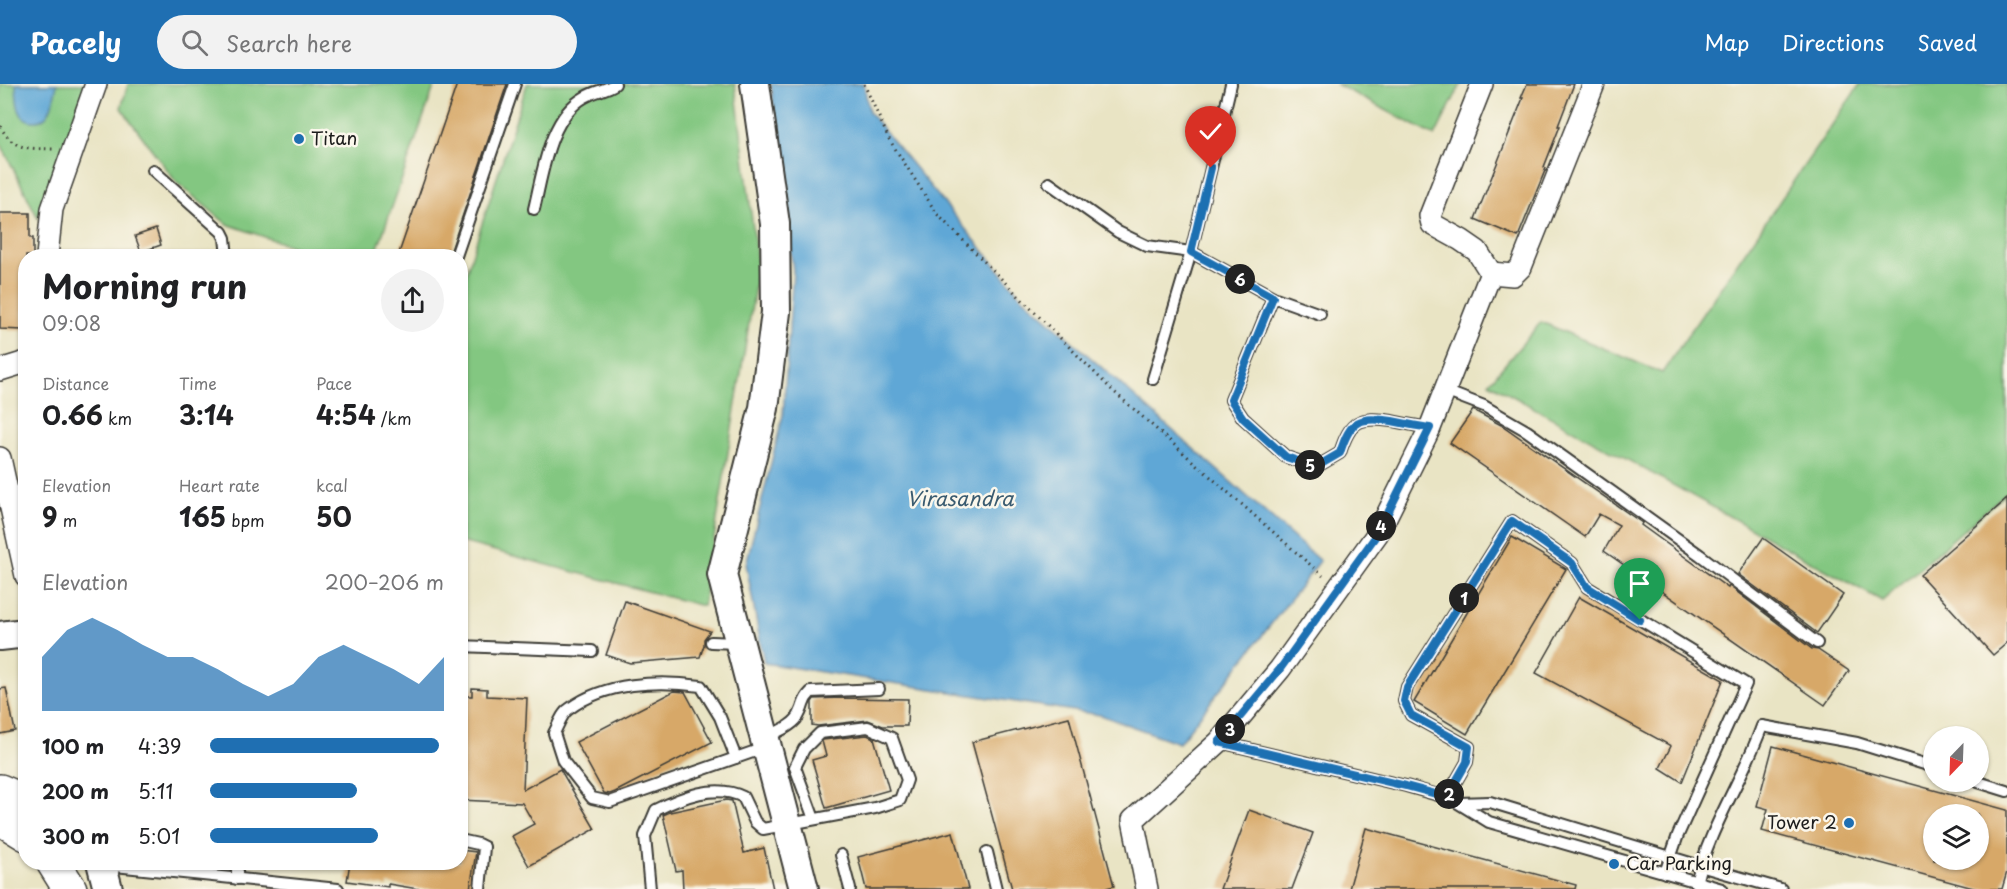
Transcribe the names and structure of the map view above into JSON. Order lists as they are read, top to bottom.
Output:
{
  "water": ["Virasandra"],
  "places": ["Titan", "Tower 2", "Car Parking"],
  "north": "bottom left",
  "page": {
    "header": "Pacely",
    "search": "Search here",
    "nav": ["Map", "Directions", "Saved"],
    "heading": ["Morning run", "09:08"],
    "pins": [
      "6",
      "5",
      "4",
      "1",
      "3",
      "2"
    ],
    "stats": [
      ["Distance", "0.66 km"],
      ["Time", "3:14"],
      ["Pace", "4:54 /km"],
      ["Elevation", "9 m"],
      ["Heart rate", "165 bpm"],
      ["kcal", "50"]
    ],
    "chart": ["Elevation", "200–206 m"],
    "list": [
      {
        "name": "100 m",
        "note": "4:39"
      },
      {
        "name": "200 m",
        "note": "5:11"
      },
      {
        "name": "300 m",
        "note": "5:01"
      }
    ]
  }
}
